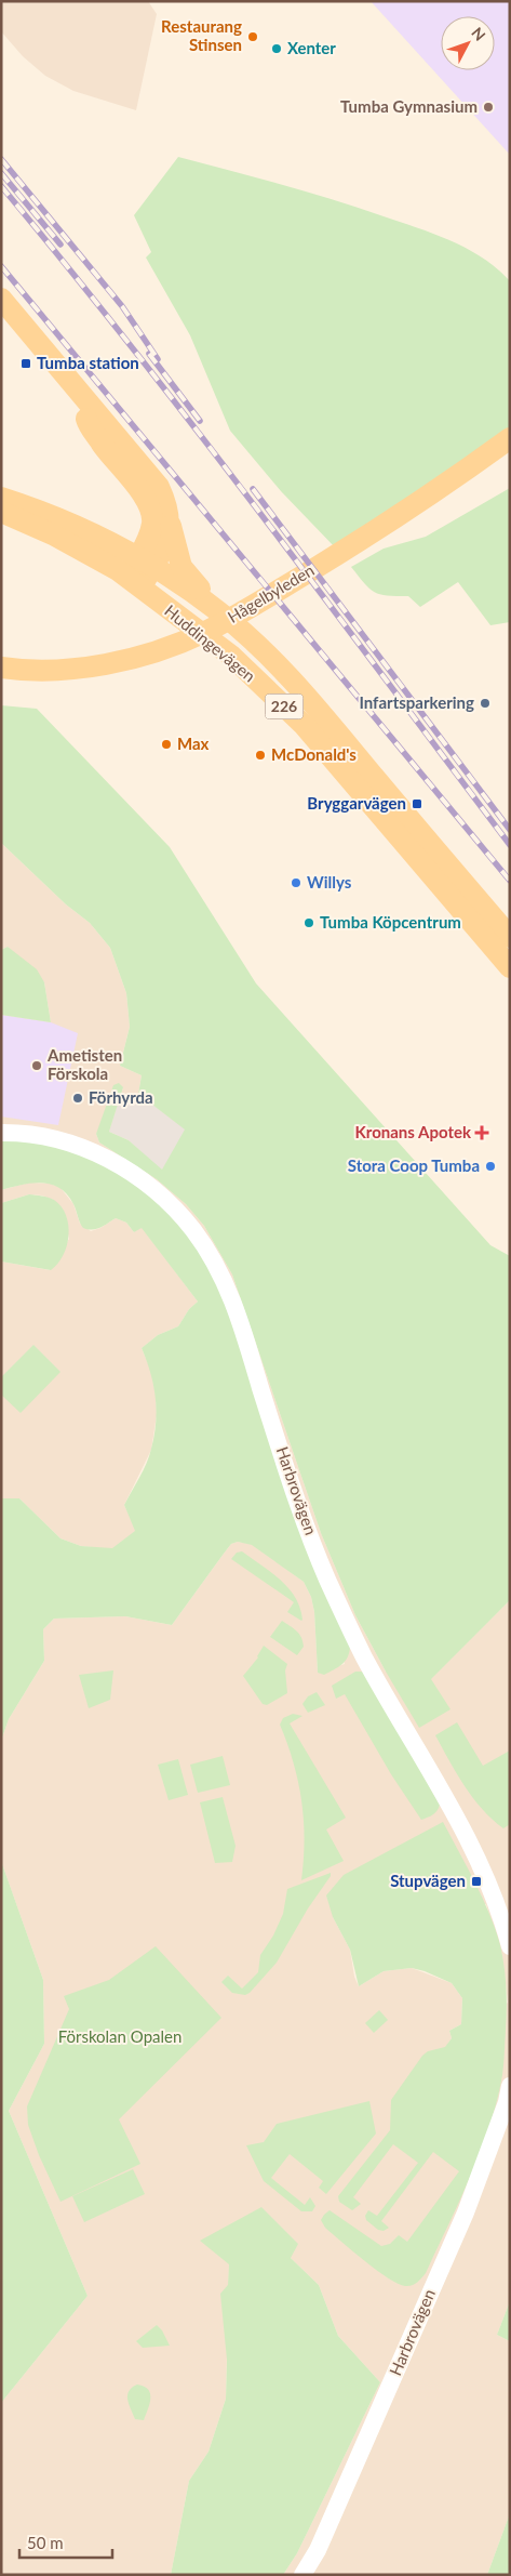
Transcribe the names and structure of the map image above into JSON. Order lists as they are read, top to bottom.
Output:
{
  "streets": {
    "main road": ["Hågelbyleden", "Huddingevägen", "226"],
    "street": ["Harbrovägen"]
  },
  "parks": ["Förskolan Opalen"],
  "places": {
    "other": [
      "Restaurang Stinsen",
      "Xenter",
      "Tumba Gymnasium",
      "Infartsparkering",
      "Max",
      "McDonald's",
      "Willys",
      "Tumba Köpcentrum",
      "Ametisten Förskola",
      "Förhyrda",
      "Stora Coop Tumba"
    ],
    "transit": ["Tumba station", "Bryggarvägen", "Stupvägen"],
    "health": ["Kronans Apotek"]
  },
  "scale_bar": "50 m",
  "north": "top right"
}
